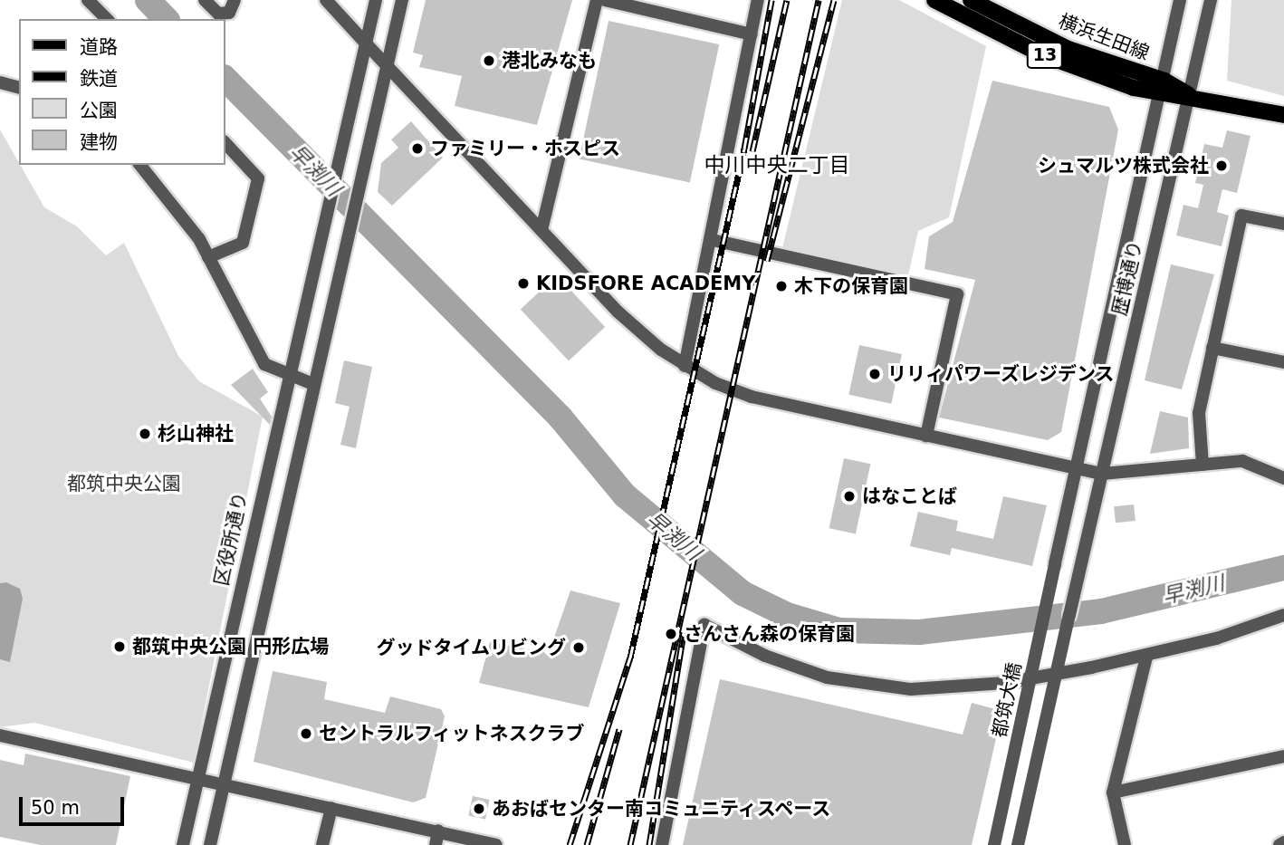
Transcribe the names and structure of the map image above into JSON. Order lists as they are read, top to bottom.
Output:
{
  "streets": {
    "main road": ["横浜生田線", "13"],
    "street": ["歴博通り", "区役所通り", "都筑大橋"]
  },
  "crossings": [
    ["横浜生田線", "歴博通り"],
    ["歴博通り", "都筑大橋"]
  ],
  "districts": ["中川中央二丁目"],
  "water": ["早渕川"],
  "parks": ["都筑中央公園"],
  "places": [
    "港北みなも",
    "ファミリー・ホスピス",
    "シュマルツ株式会社",
    "KIDSFORE ACADEMY",
    "木下の保育園",
    "リリィパワーズレジデンス",
    "杉山神社",
    "はなことば",
    "さんさん森の保育園",
    "都筑中央公園 円形広場",
    "グッドタイムリビング",
    "セントラルフィットネスクラブ",
    "あおばセンター南コミュニティスペース"
  ],
  "legend": [
    "道路",
    "鉄道",
    "公園",
    "建物"
  ],
  "scale_bar": "50 m"
}
